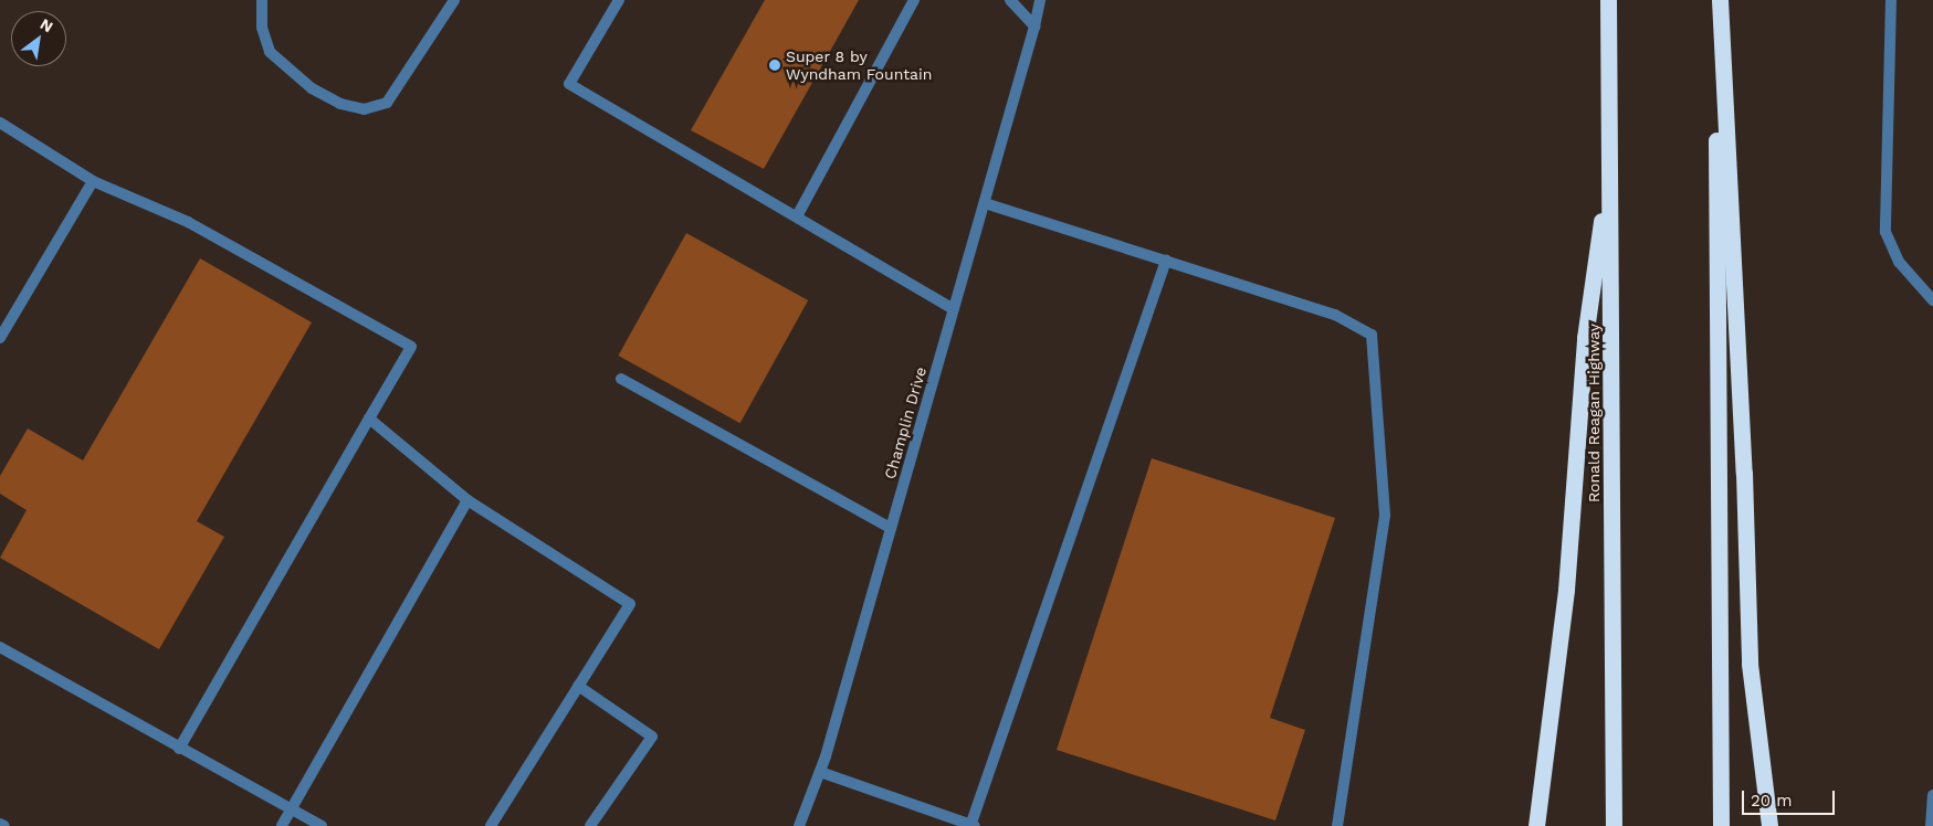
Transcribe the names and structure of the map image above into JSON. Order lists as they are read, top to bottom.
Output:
{
  "streets": {
    "highway": ["Ronald Reagan Highway"],
    "street": ["Champlin Drive"]
  },
  "places": ["Super 8 by Wyndham Fountain"],
  "scale_bar": "20 m",
  "north": "top right"
}
